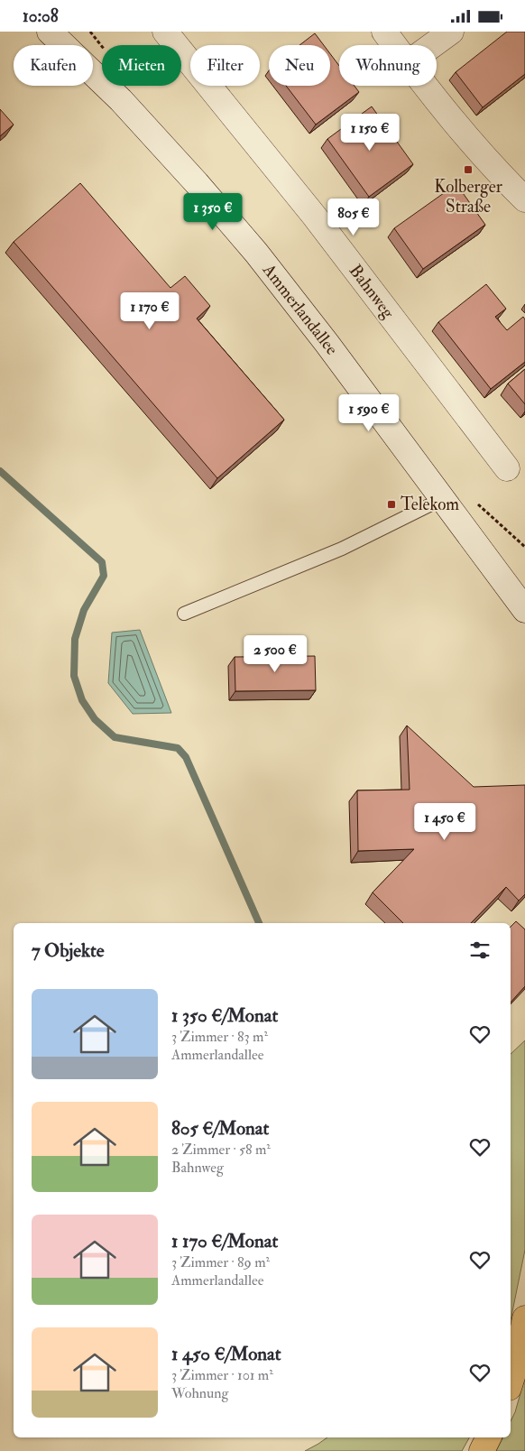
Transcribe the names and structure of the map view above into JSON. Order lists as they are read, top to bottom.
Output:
{
  "streets": {
    "street": ["Bahnweg", "Ammerlandallee"]
  },
  "places": {
    "transit": ["Kolberger Straße", "Telekom"]
  },
  "page": {
    "status": "10:08",
    "chip": [
      "Kaufen",
      "Mieten",
      "Filter",
      "Neu",
      "Wohnung"
    ],
    "price": [
      "1 150 €",
      "1 350 €",
      "805 €",
      "1 170 €",
      "1 590 €",
      "2 500 €",
      "1 450 €"
    ],
    "heading": "7 Objekte",
    "list": [
      {
        "name": "1 350 €/Monat",
        "note": "3 Zimmer · 83 m² · Ammerlandallee"
      },
      {
        "name": "805 €/Monat",
        "note": "2 Zimmer · 58 m² · Bahnweg"
      },
      {
        "name": "1 170 €/Monat",
        "note": "3 Zimmer · 89 m² · Ammerlandallee"
      },
      {
        "name": "1 450 €/Monat",
        "note": "3 Zimmer · 101 m² · Wohnung"
      }
    ]
  }
}
